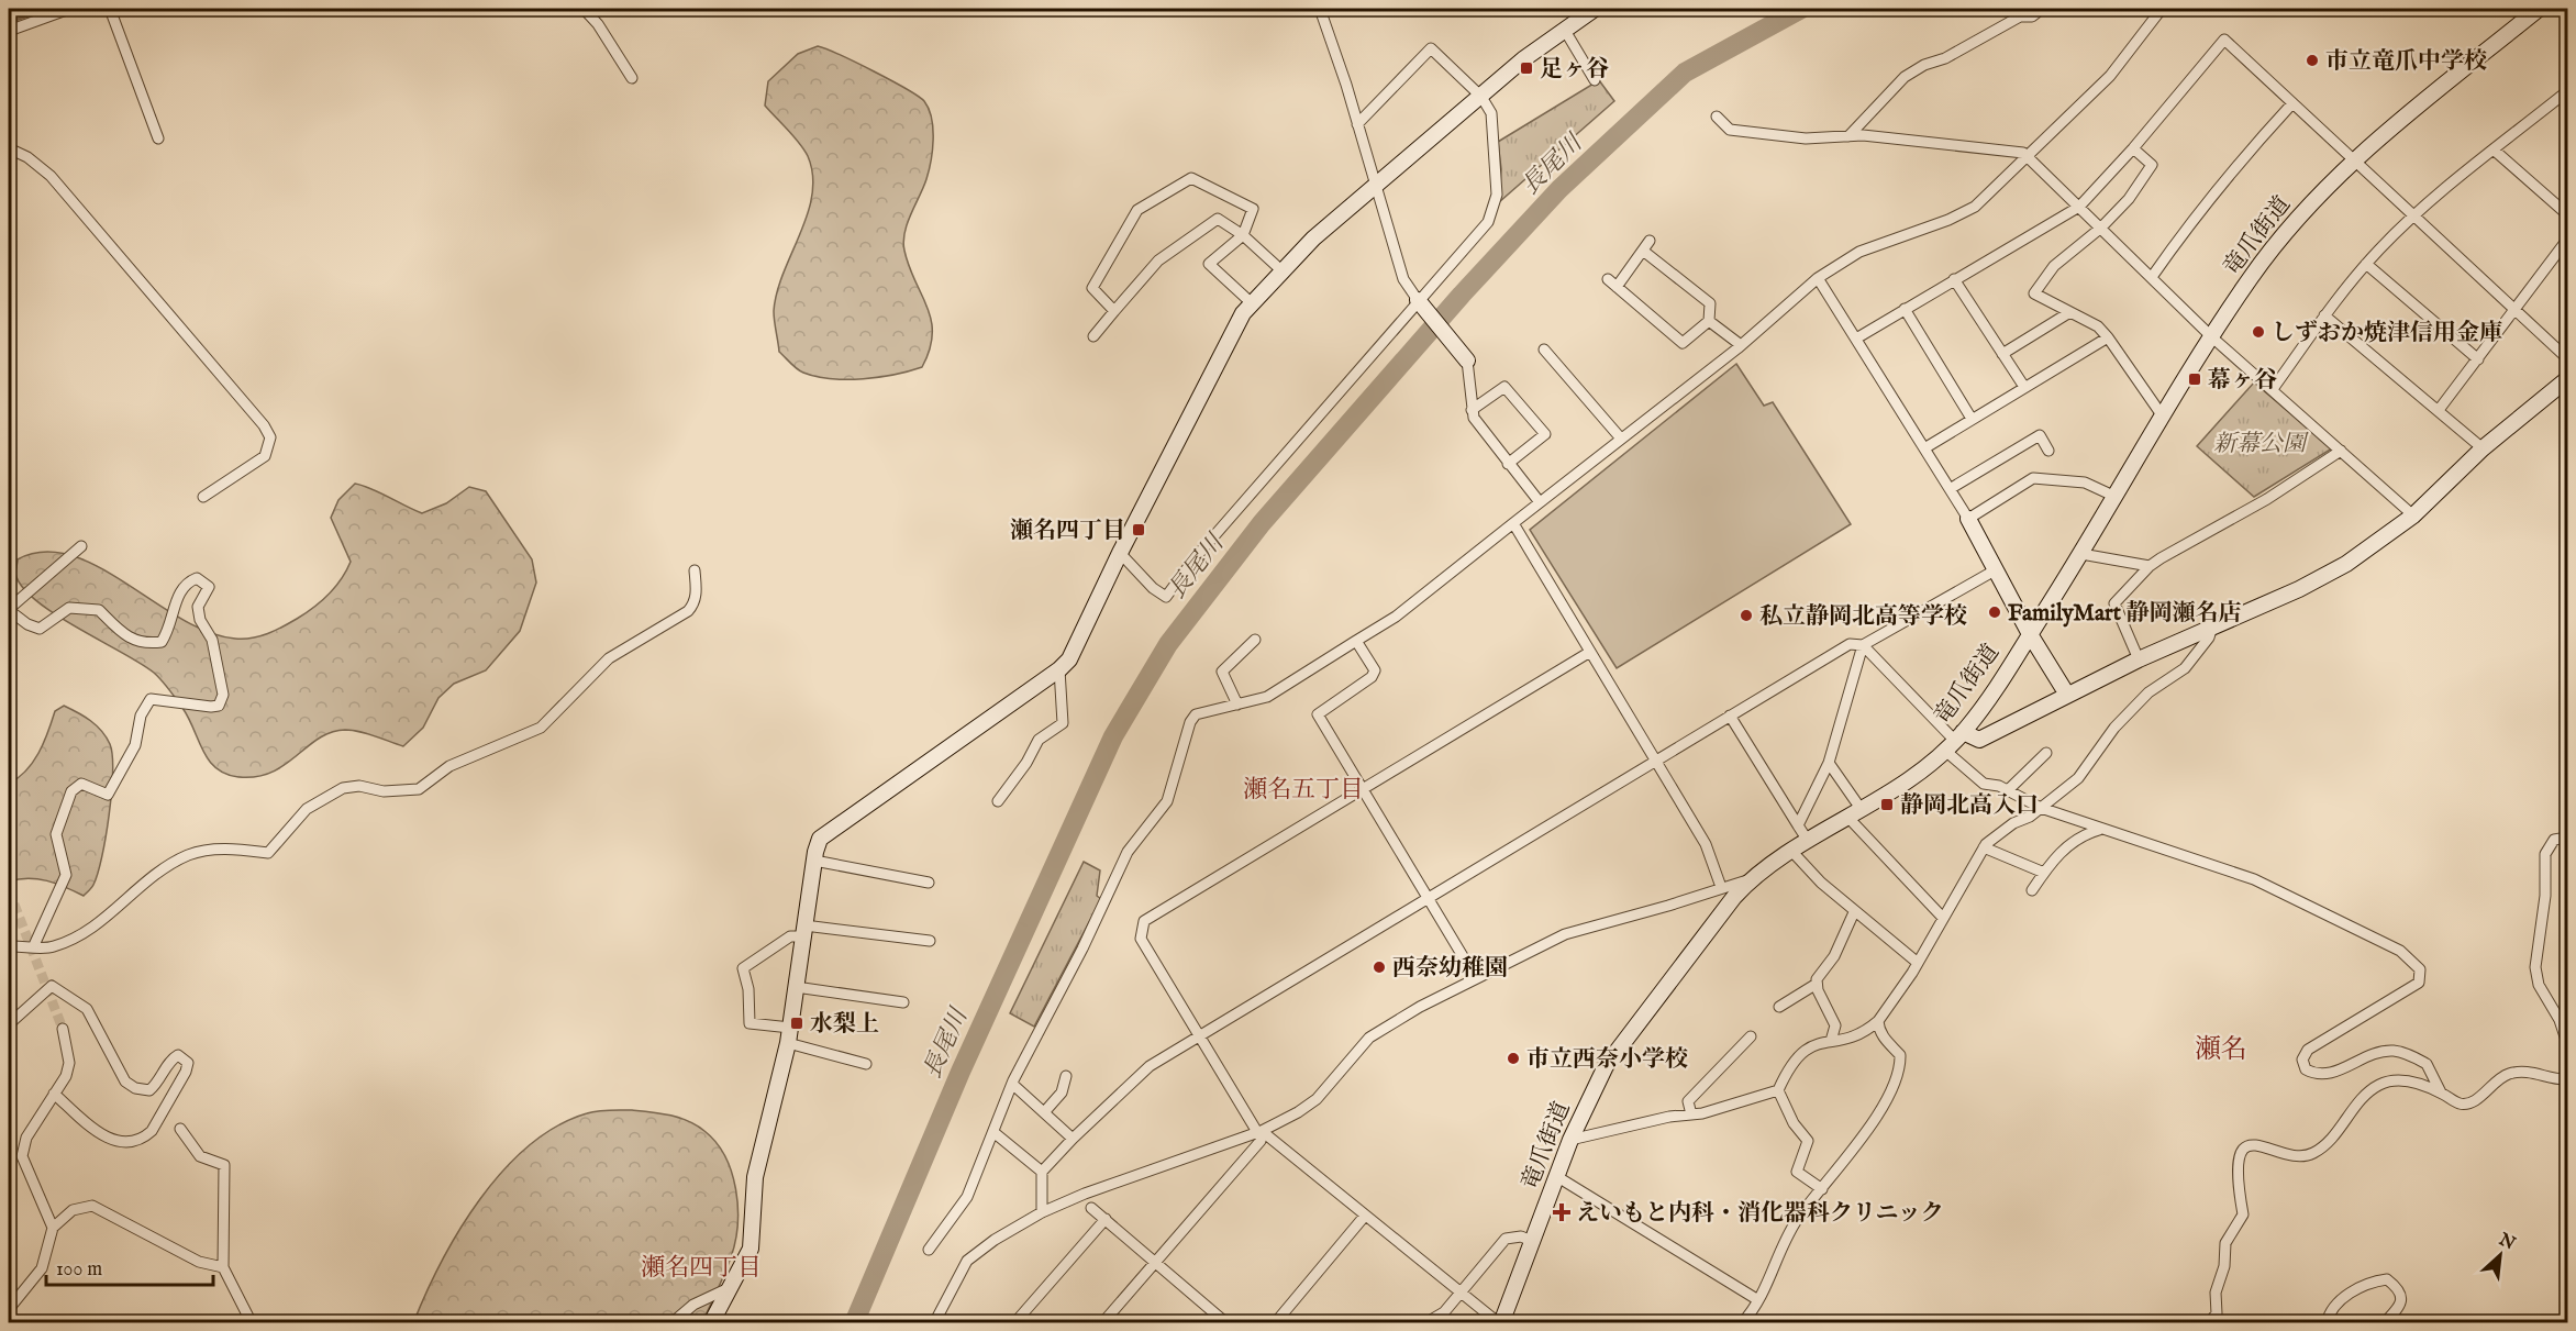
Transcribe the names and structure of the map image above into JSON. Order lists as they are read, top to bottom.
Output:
{
  "streets": {
    "street": ["竜爪街道"]
  },
  "districts": ["瀬名五丁目", "瀬名", "瀬名四丁目"],
  "water": ["長尾川"],
  "parks": ["新幕公園"],
  "places": {
    "other": [
      "市立竜爪中学校",
      "しずおか焼津信用金庫",
      "FamilyMart 静岡瀬名店",
      "私立静岡北高等学校",
      "西奈幼稚園",
      "市立西奈小学校"
    ],
    "transit": [
      "足ヶ谷",
      "幕ヶ谷",
      "瀬名四丁目",
      "静岡北高入口",
      "水梨上"
    ],
    "health": ["えいもと内科・消化器科クリニック"]
  },
  "scale_bar": "100 m",
  "north": "top right"
}
